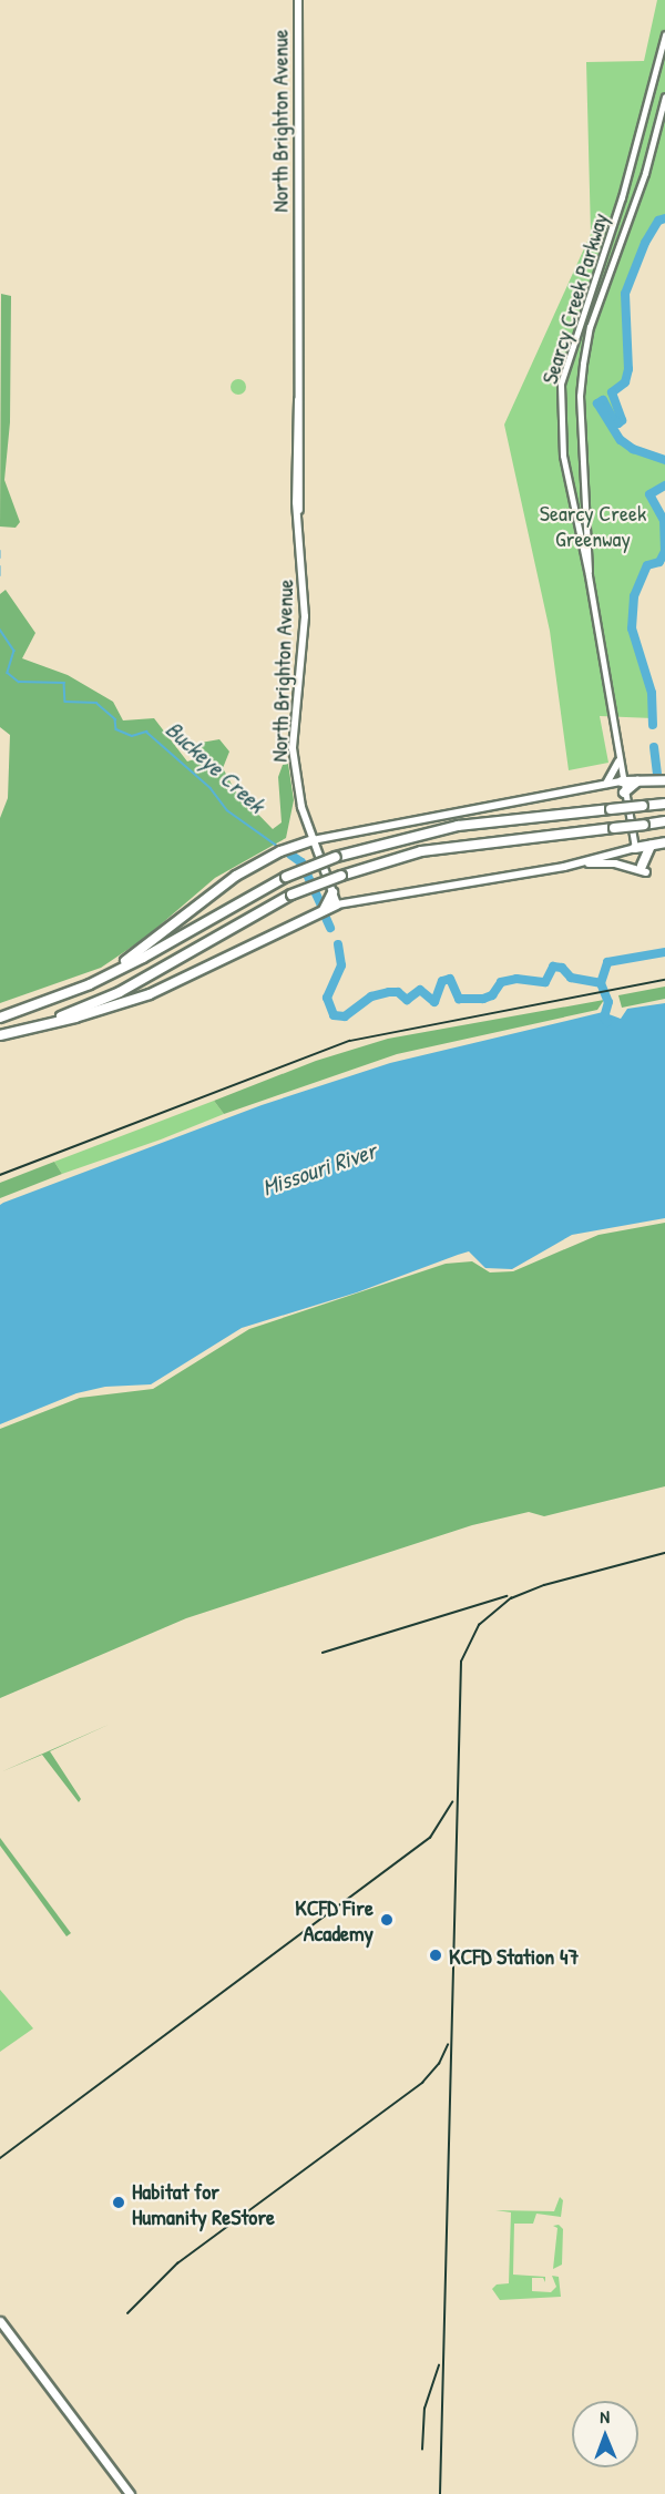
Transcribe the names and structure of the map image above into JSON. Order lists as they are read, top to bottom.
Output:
{
  "streets": {
    "main road": ["North Brighton Avenue"],
    "street": ["Searcy Creek Parkway"]
  },
  "water": ["Buckeye Creek", "Missouri River"],
  "parks": ["Searcy Creek Greenway"],
  "places": ["KCFD Fire Academy", "KCFD Station 47", "Habitat for Humanity ReStore"],
  "north": "top"
}
